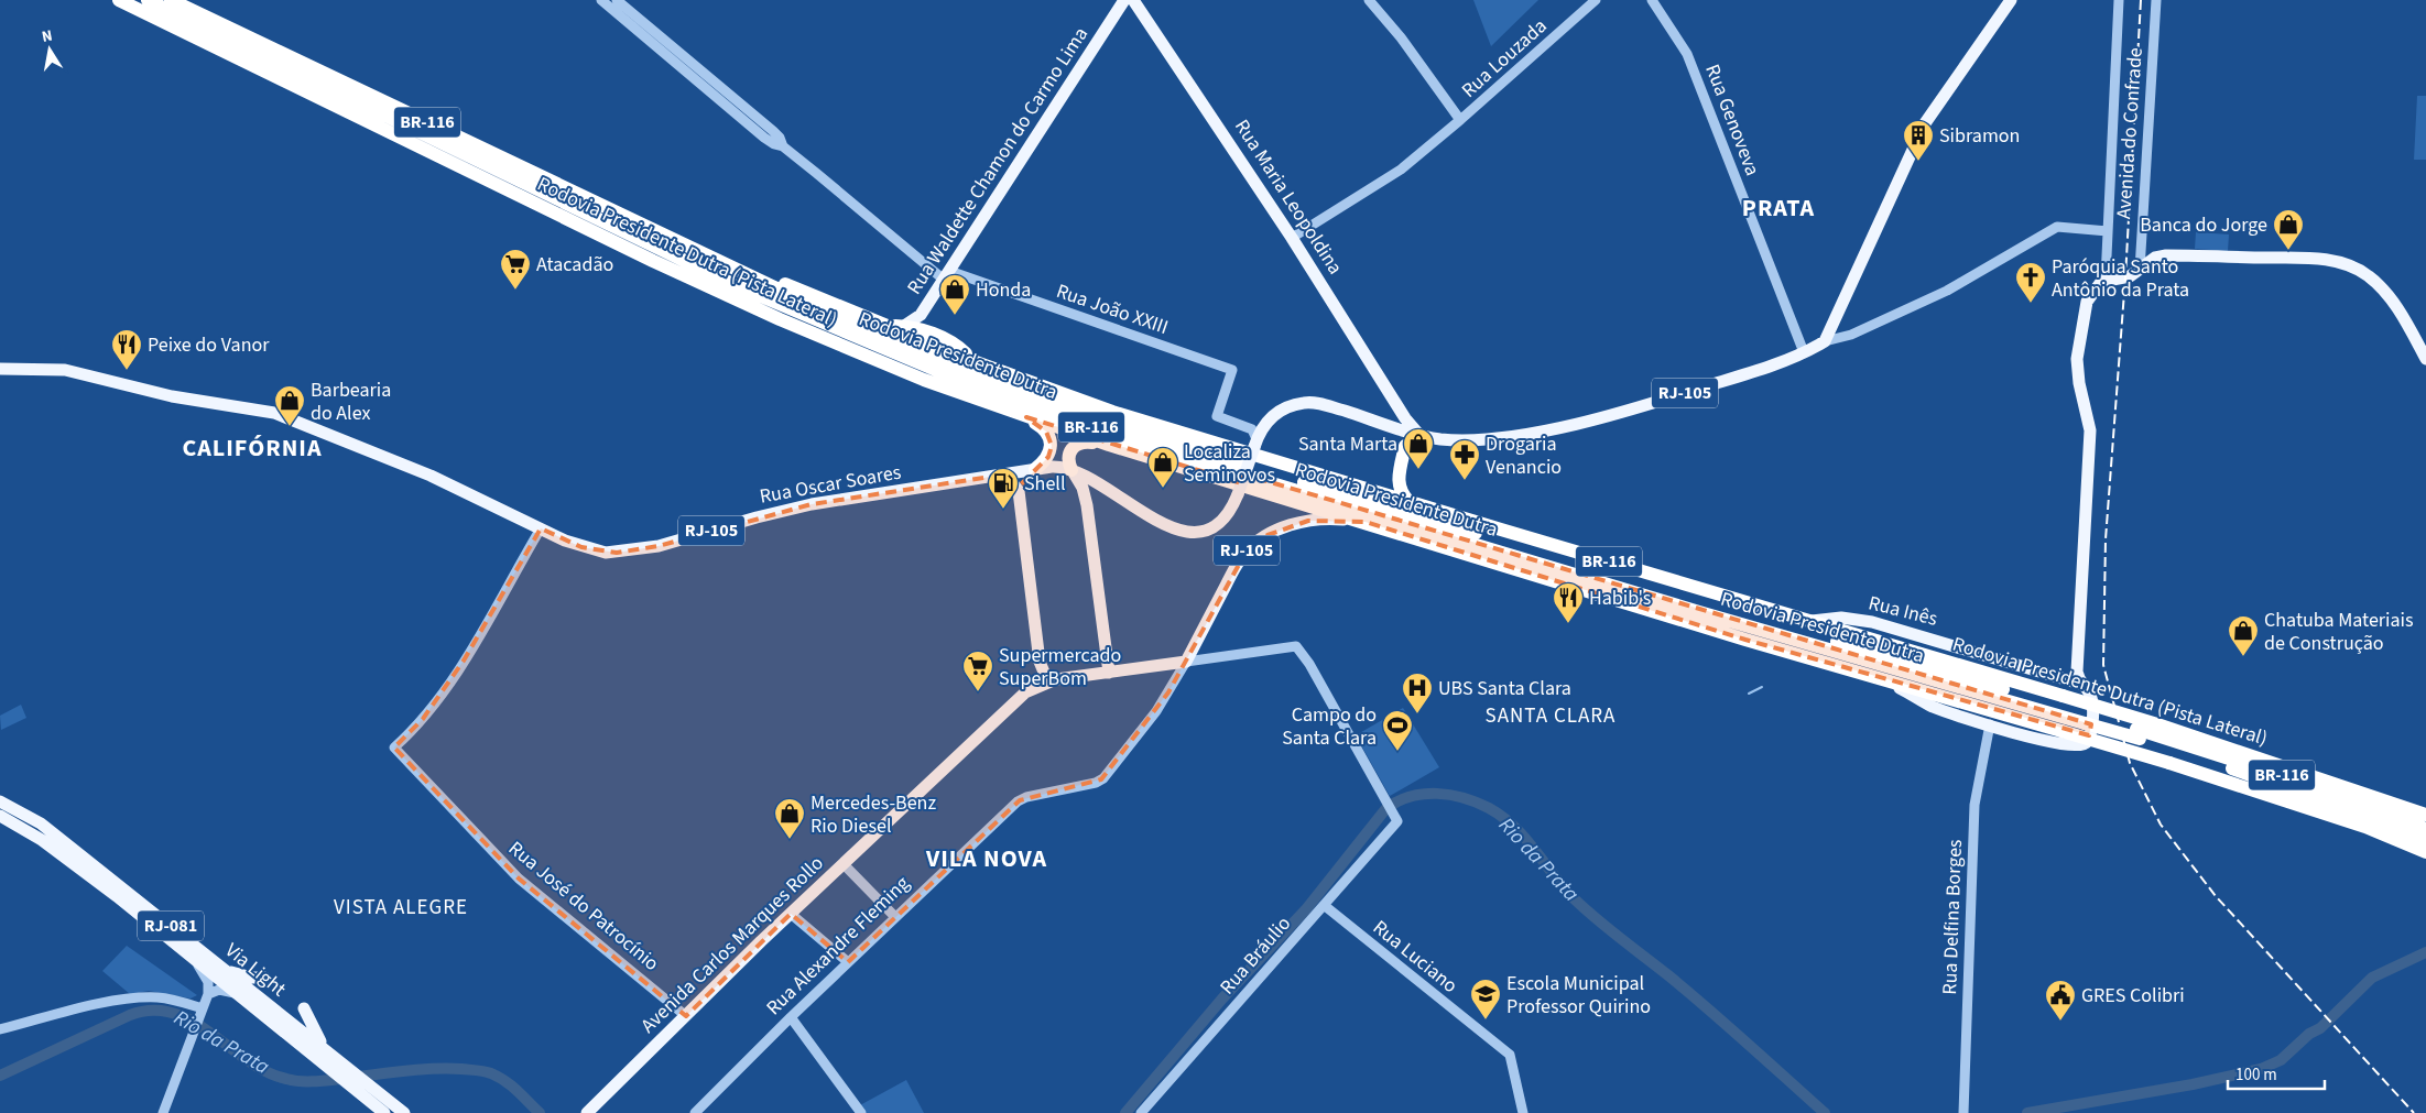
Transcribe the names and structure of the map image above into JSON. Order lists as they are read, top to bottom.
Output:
{
  "streets": {
    "highway": [
      "BR-116",
      "Rua Maria Leopoldina",
      "Rodovia Presidente Dutra (Pista Lateral)",
      "Rodovia Presidente Dutra"
    ],
    "main road": [
      "Rua Waldette Chamon do Carmo Lima",
      "RJ-105",
      "Rua Oscar Soares",
      "Rua Inês",
      "RJ-081",
      "Avenida Carlos Marques Rollo",
      "Rua Alexandre Fleming",
      "Via Light"
    ],
    "street": [
      "Rua Louzada",
      "Rua Genoveva",
      "Avenida do Confrade",
      "Rua João XXIII",
      "Rua José do Patrocínio",
      "Rua Delfina Borges",
      "Rua Bráulio",
      "Rua Luciano"
    ]
  },
  "crossings": [
    ["Rua Louzada", "Rua Maria Leopoldina"],
    ["Rua Genoveva", "RJ-105"],
    ["Rua Genoveva", "Rua Oscar Soares"],
    ["Rua Waldette Chamon do Carmo Lima", "Rua João XXIII"],
    ["Rua Maria Leopoldina", "Rodovia Presidente Dutra (Pista Lateral)"],
    ["Rua Maria Leopoldina", "Rua Oscar Soares"],
    ["Rodovia Presidente Dutra (Pista Lateral)", "Rodovia Presidente Dutra"],
    ["Rodovia Presidente Dutra (Pista Lateral)", "Rua Inês"],
    ["Rodovia Presidente Dutra (Pista Lateral)", "Rua Alexandre Fleming"],
    ["Rua João XXIII", "Rua Oscar Soares"],
    ["RJ-105", "Rua Oscar Soares"],
    ["Rua Oscar Soares", "Rua José do Patrocínio"],
    ["Rua José do Patrocínio", "Avenida Carlos Marques Rollo"],
    ["Avenida Carlos Marques Rollo", "Rua Alexandre Fleming"],
    ["Avenida Carlos Marques Rollo", "Rua Bráulio"],
    ["Rua Alexandre Fleming", "Rua Bráulio"],
    ["Rua Bráulio", "Rua Luciano"]
  ],
  "districts": [
    "PRATA",
    "CALIFÓRNIA",
    "SANTA CLARA",
    "VILA NOVA",
    "VISTA ALEGRE"
  ],
  "water": ["Rio da Prata"],
  "places": {
    "building": ["Sibramon"],
    "shop": [
      "Banca do Jorge",
      "Honda",
      "Barbearia do Alex",
      "Santa Marta",
      "Localiza Seminovos",
      "Chatuba Materiais de Construção",
      "Mercedes-Benz Rio Diesel"
    ],
    "supermarket": ["Atacadão", "Supermercado SuperBom"],
    "church": ["Paróquia Santo Antônio da Prata"],
    "restaurant": ["Peixe do Vanor", "Habib's"],
    "pharmacy": ["Drogaria Venancio"],
    "fuel station": ["Shell"],
    "hospital": ["UBS Santa Clara"],
    "sports": ["Campo do Santa Clara"],
    "school or university": ["Escola Municipal Professor Quirino"],
    "public building": ["GRES Colibri"]
  },
  "scale_bar": "100 m",
  "north": "top"
}
